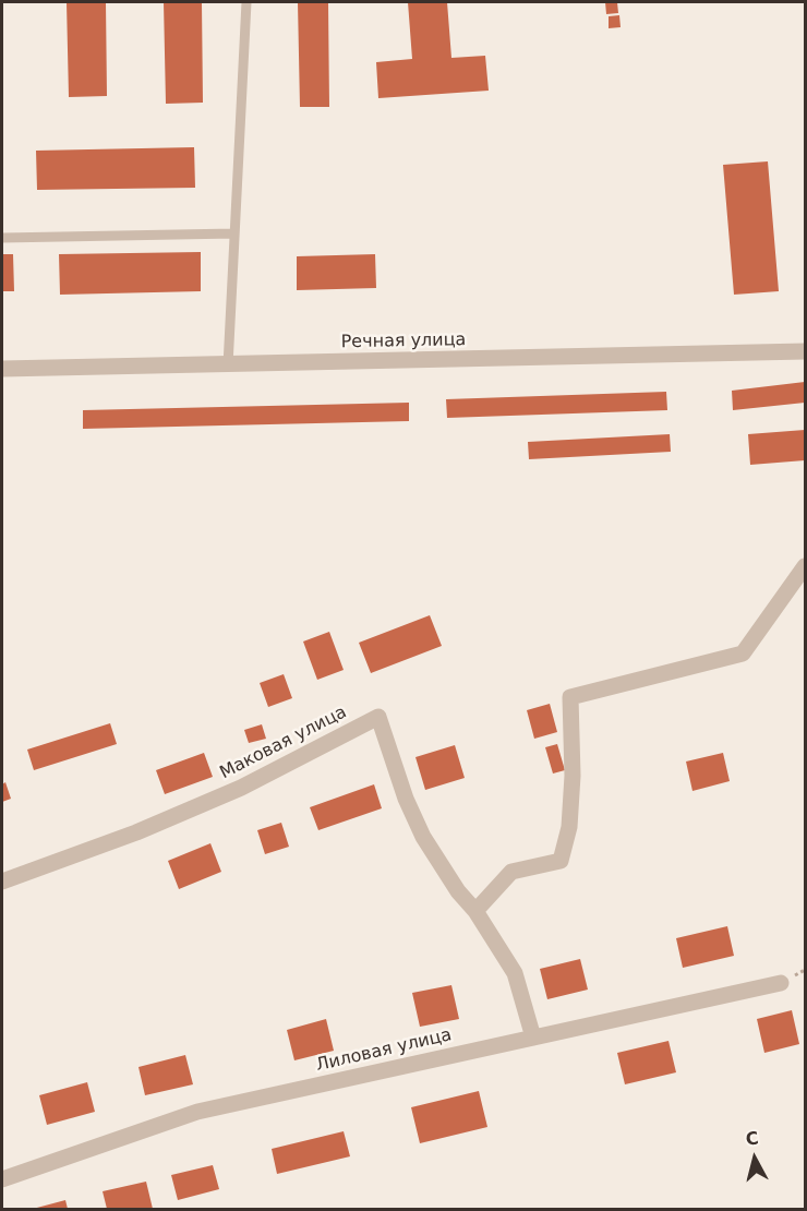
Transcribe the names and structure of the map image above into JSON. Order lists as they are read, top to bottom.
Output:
{
  "streets": {
    "street": ["Речная улица", "Маковая улица", "Лиловая улица"]
  },
  "crossings": [
    ["Маковая улица", "Лиловая улица"]
  ],
  "north": "top"
}
